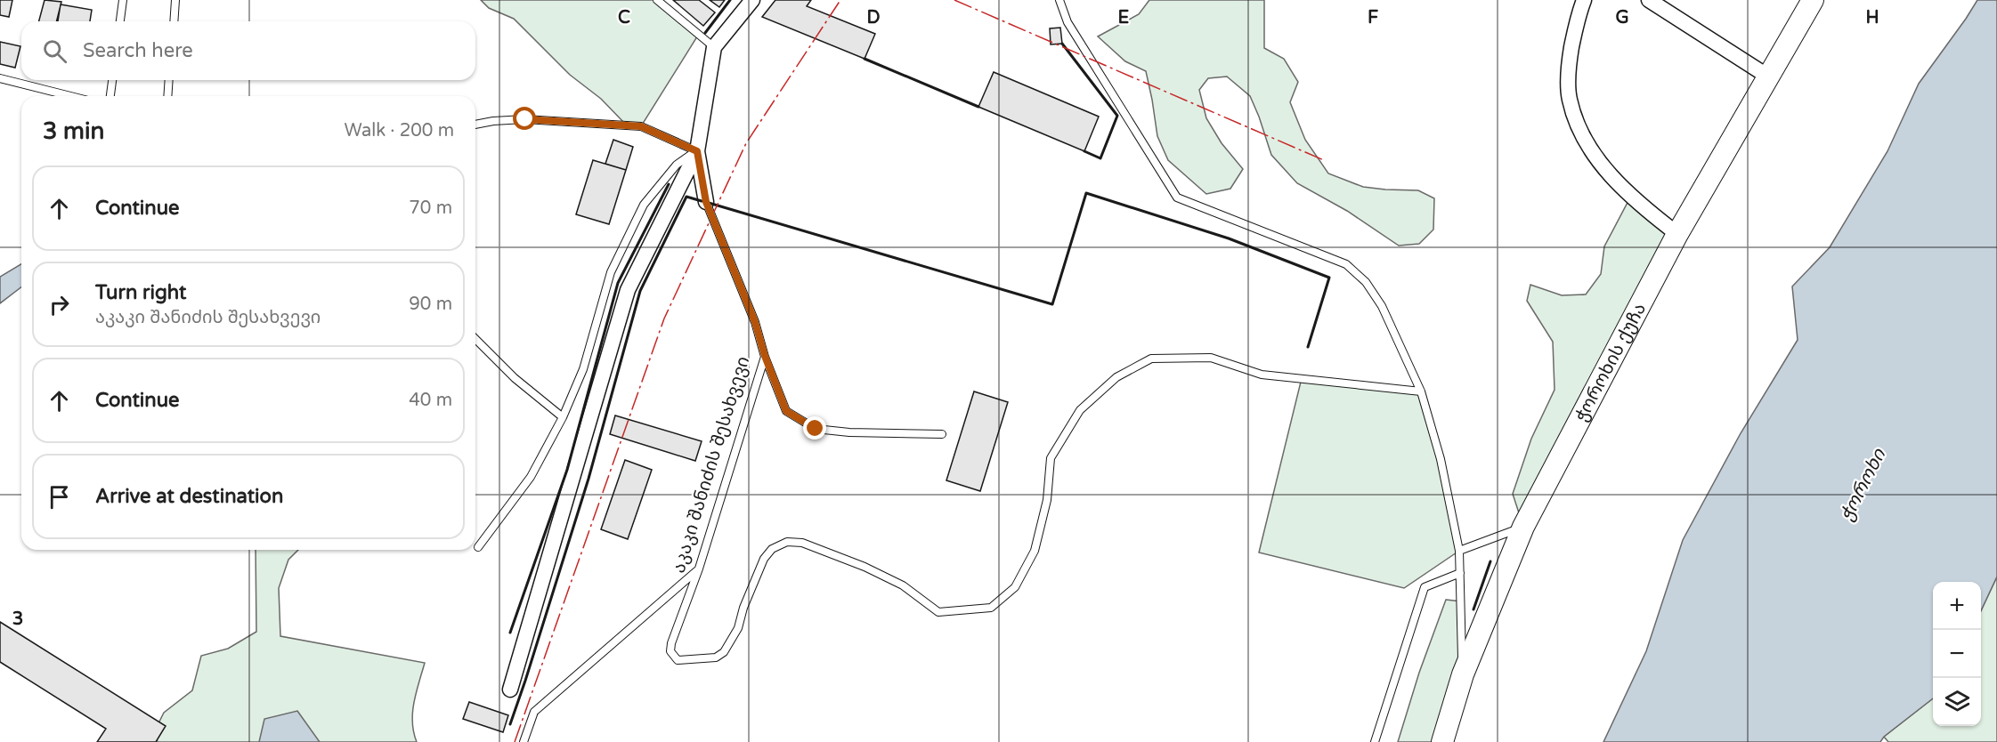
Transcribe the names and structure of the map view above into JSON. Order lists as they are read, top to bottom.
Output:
{
  "streets": {
    "street": ["ჭოროხის ქუჩა", "აკაკი შანიძის შესახვევი"]
  },
  "water": ["ჭოროხი"],
  "page": {
    "search": "Search here",
    "heading": ["3 min", "Walk · 200 m"],
    "list": [
      ["Continue", "70 m"],
      ["Turn right", "აკაკი შანიძის შესახვევი", "90 m"],
      ["Continue", "40 m"],
      "Arrive at destination"
    ],
    "map_buttons": ["+", "−"]
  },
  "grid": {
    "columns": [
      "C",
      "D",
      "E",
      "F",
      "G",
      "H"
    ],
    "rows": ["3"]
  }
}
